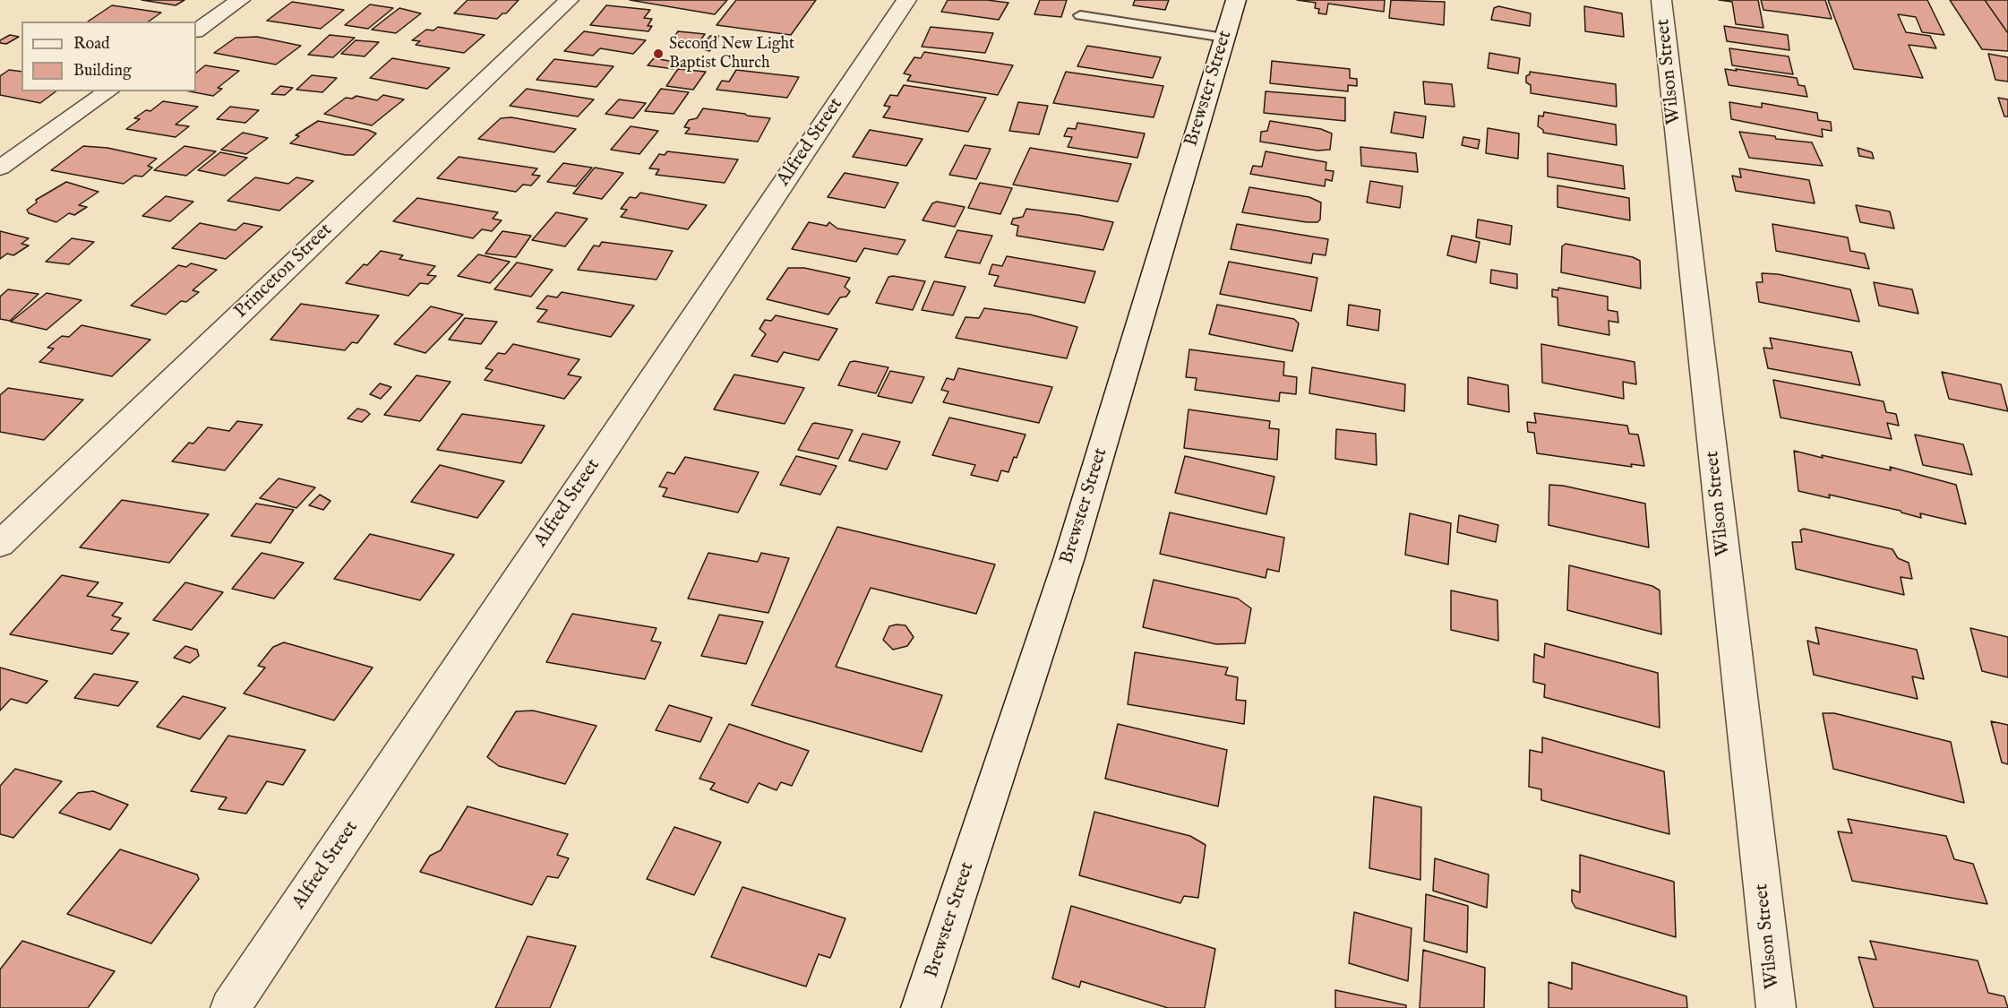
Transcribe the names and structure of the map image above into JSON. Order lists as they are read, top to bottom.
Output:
{
  "streets": {
    "street": [
      "Wilson Street",
      "Brewster Street",
      "Alfred Street",
      "Princeton Street"
    ]
  },
  "places": ["Second New Light Baptist Church"],
  "legend": ["Road", "Building"]
}
